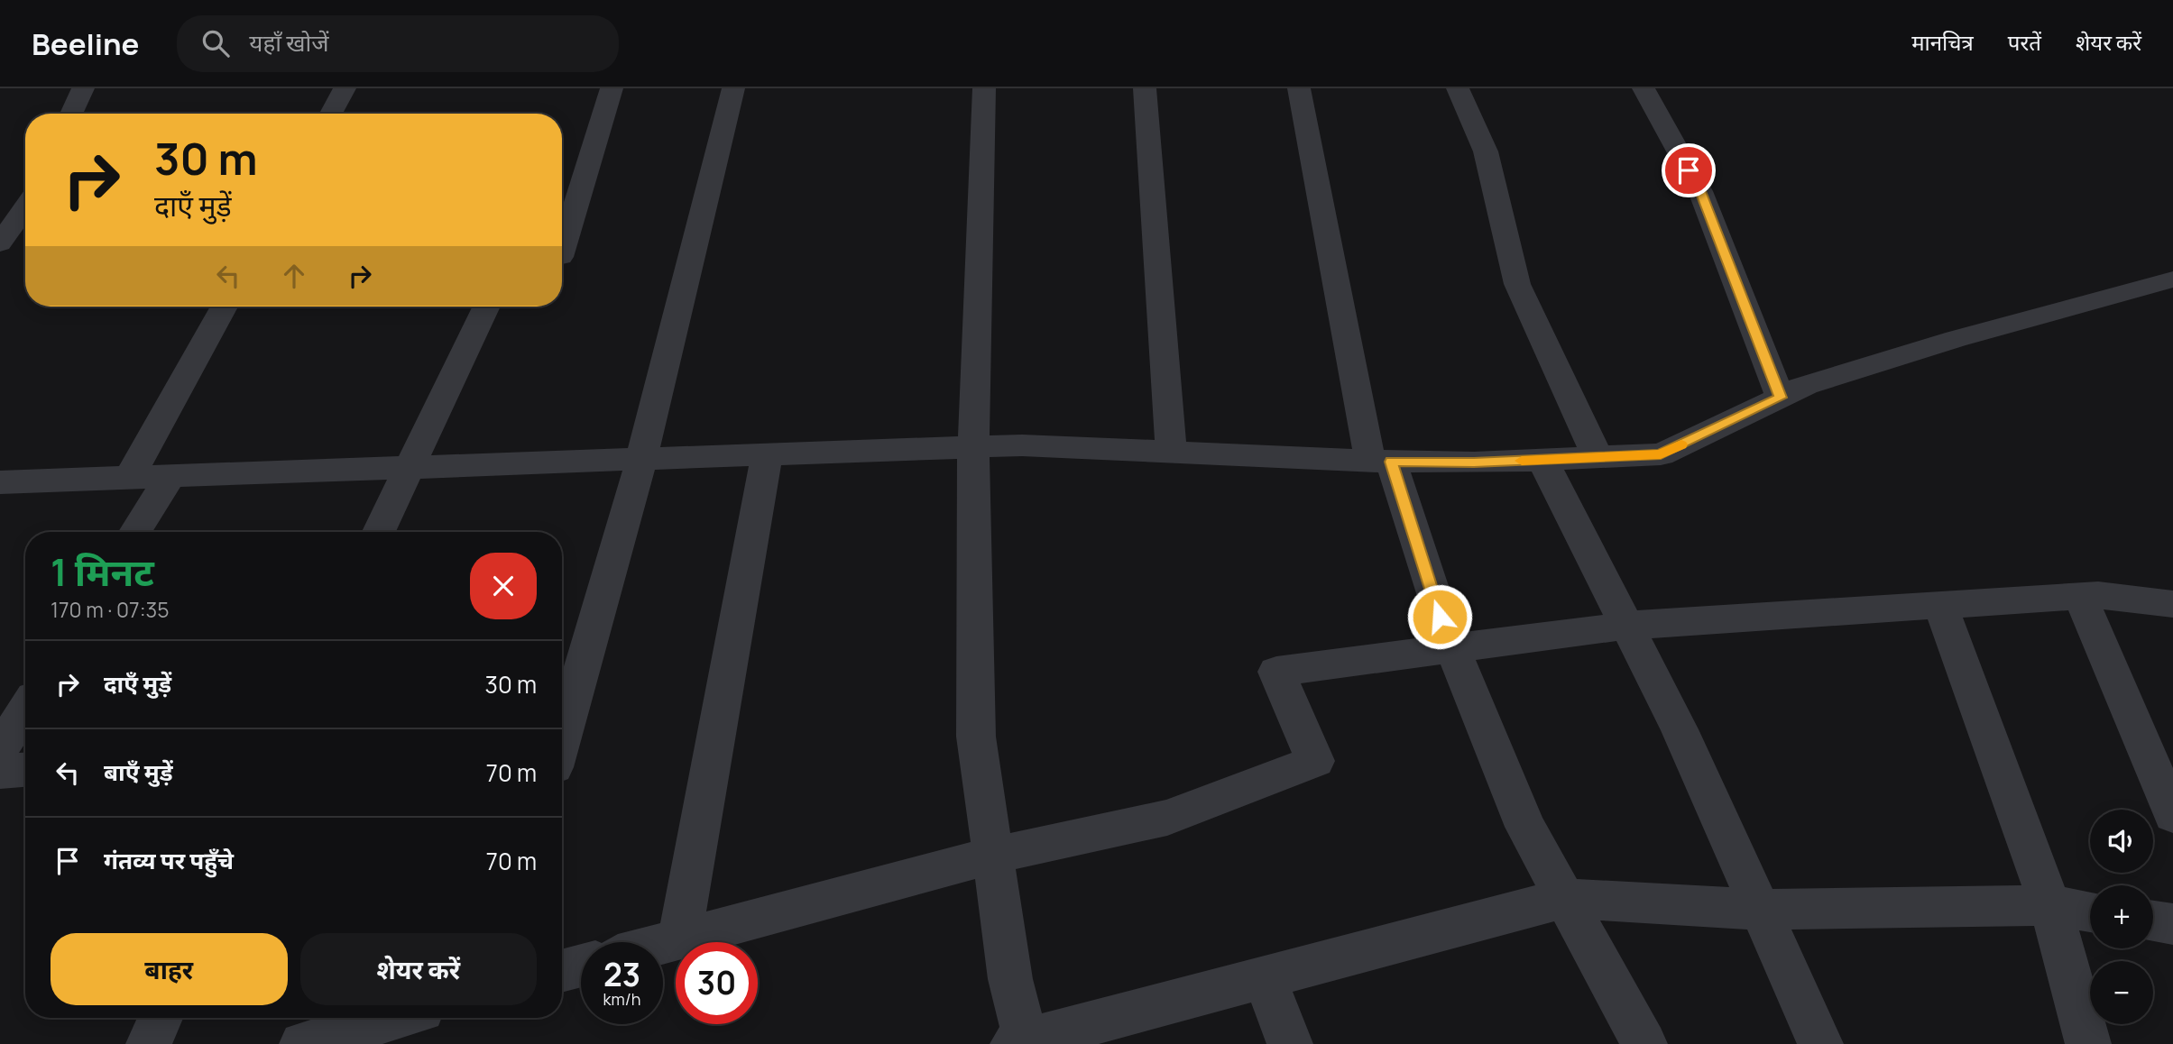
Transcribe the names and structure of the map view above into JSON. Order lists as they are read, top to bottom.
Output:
{
  "page": {
    "header": "Beeline",
    "search": "यहाँ खोजें",
    "nav": ["मानचित्र", "परतें", "शेयर करें"],
    "turn": ["30 m", "दाएँ मुड़ें"],
    "heading": ["1 मिनट", "170 m · 07:35"],
    "list": [
      {
        "name": "दाएँ मुड़ें",
        "value": "30 m"
      },
      {
        "name": "बाएँ मुड़ें",
        "value": "70 m"
      },
      {
        "name": "गंतव्य पर पहुँचे",
        "value": "70 m"
      }
    ],
    "map_buttons": ["+", "−"],
    "buttons": ["बाहर", "शेयर करें"],
    "speed": "23 km/h",
    "limit": "30"
  }
}
